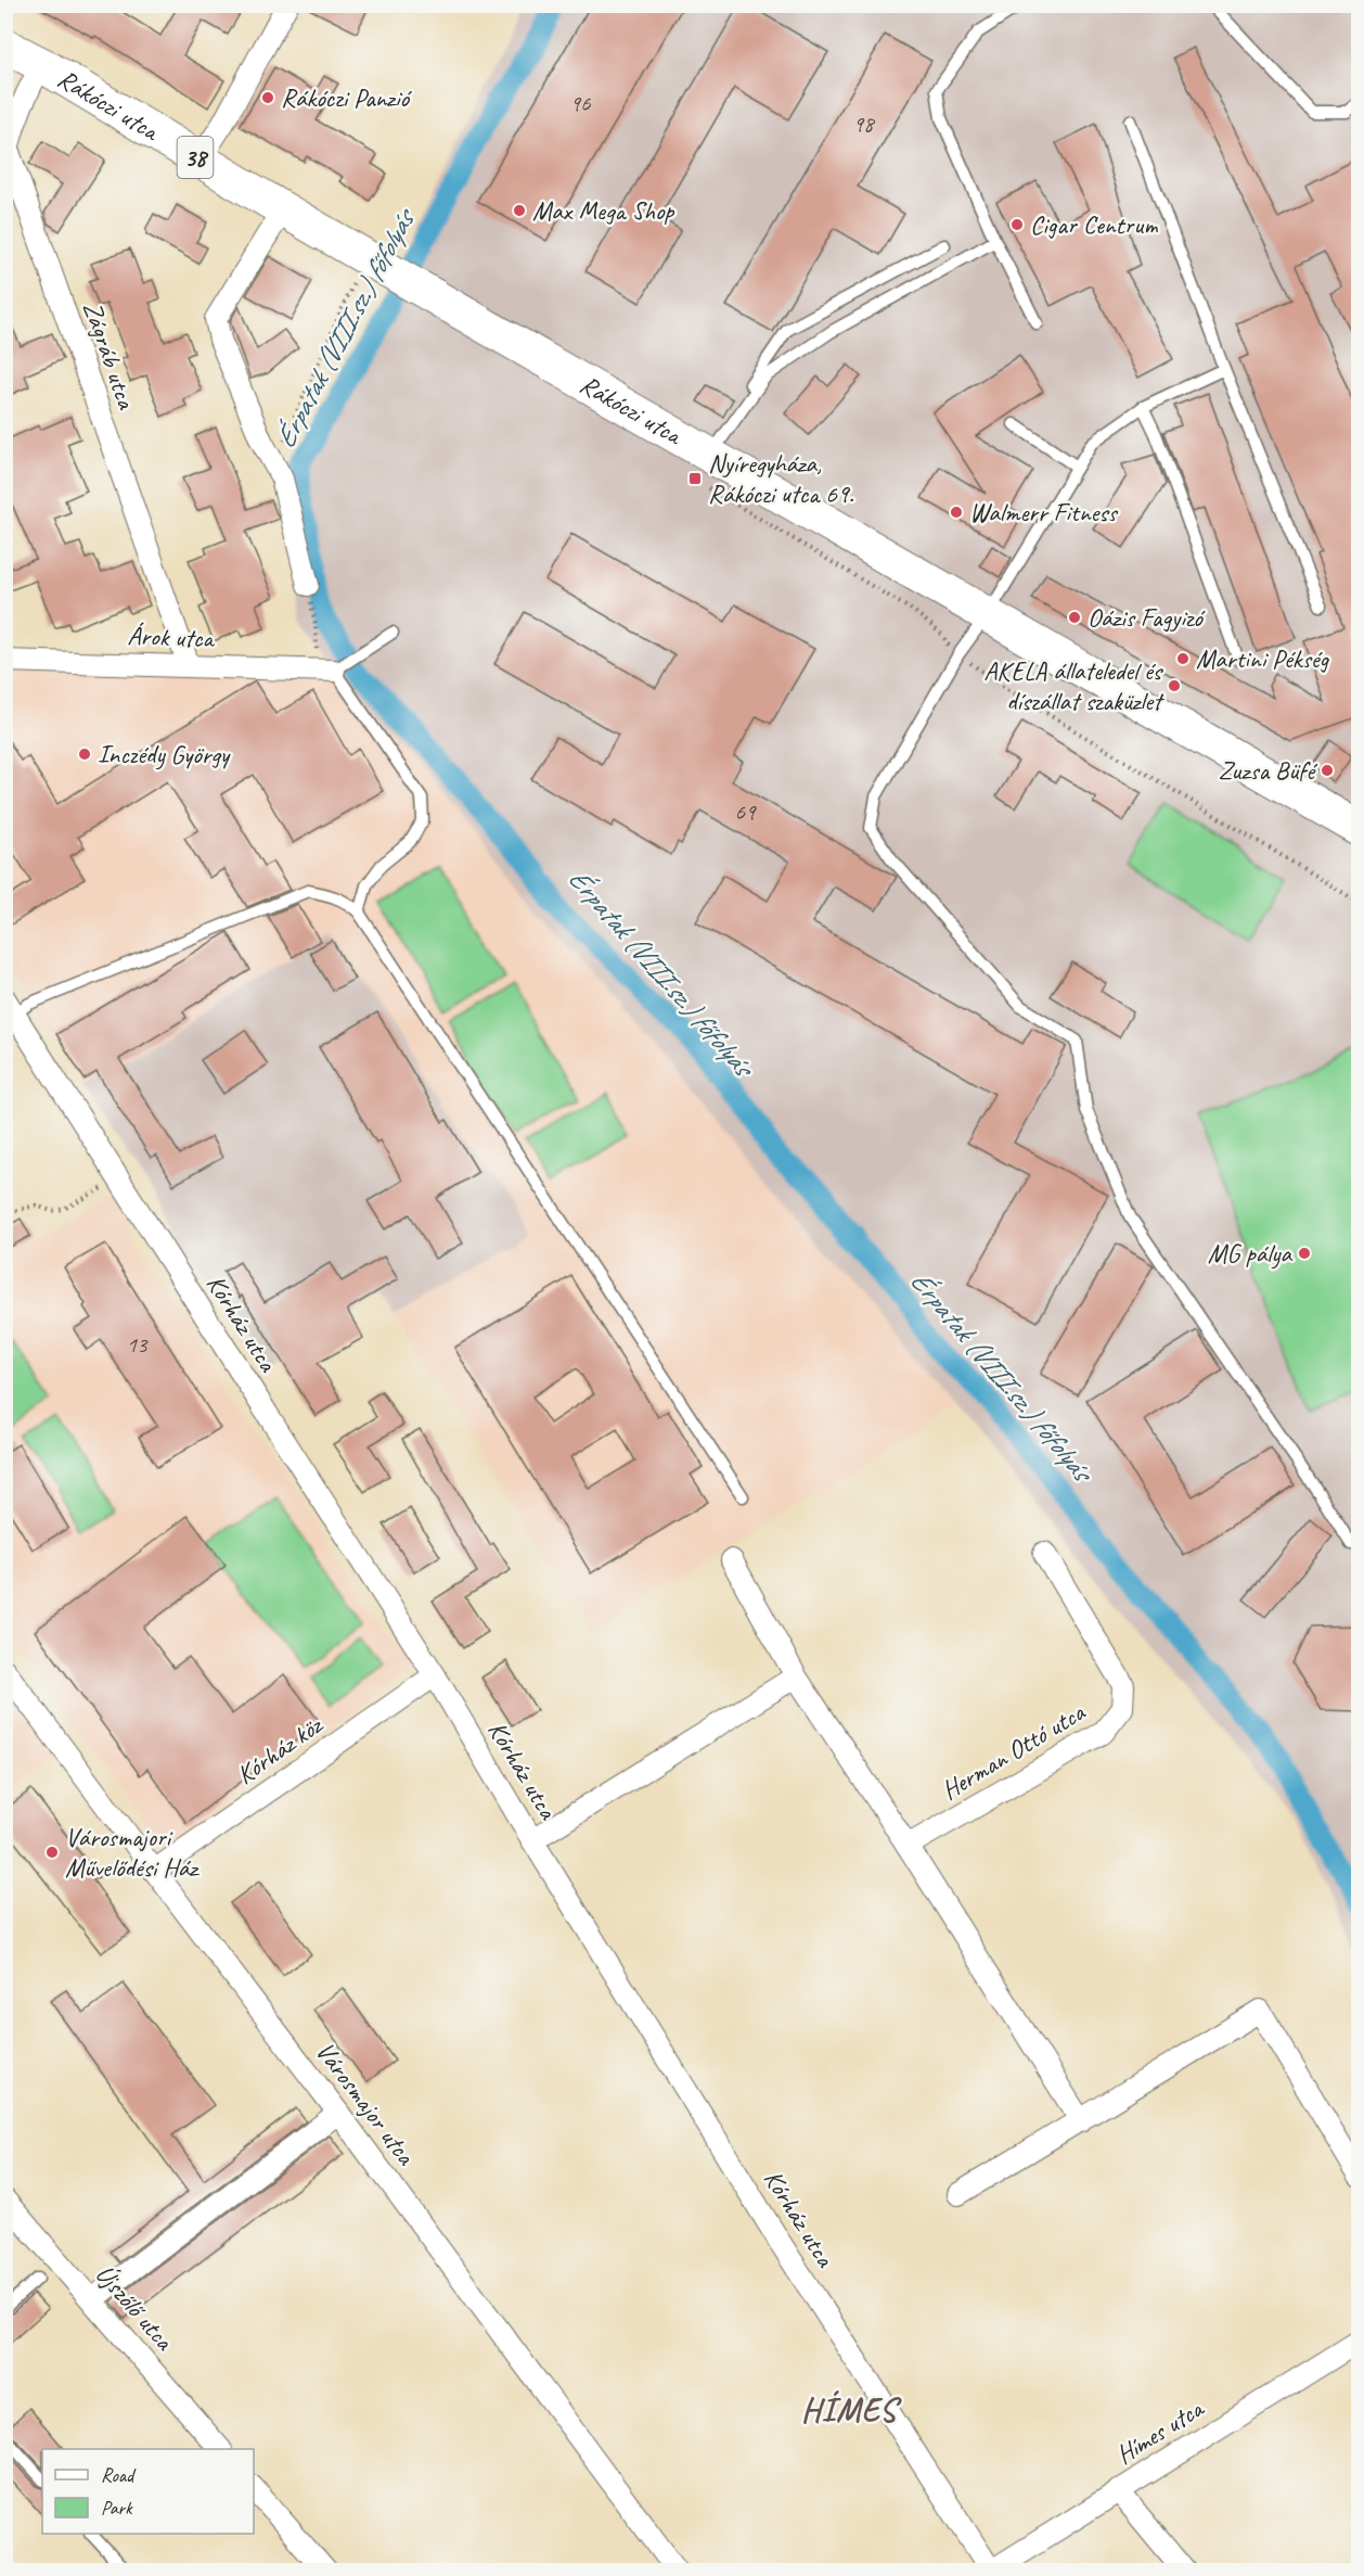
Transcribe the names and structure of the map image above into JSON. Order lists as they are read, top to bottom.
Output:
{
  "streets": {
    "main road": ["Rákóczi utca", "38"],
    "street": [
      "Zágráb utca",
      "Árok utca",
      "Kórház utca",
      "Kórház köz",
      "Herman Ottó utca",
      "Városmajor utca",
      "Újszőlő utca",
      "Hímes utca"
    ]
  },
  "crossings": [
    ["Rákóczi utca", "Zágráb utca"],
    ["Zágráb utca", "Árok utca"],
    ["Kórház utca", "Kórház köz"],
    ["Kórház utca", "Hímes utca"],
    ["Kórház köz", "Városmajor utca"]
  ],
  "districts": ["HÍMES"],
  "water": ["Érpatak (VIII.sz.) főfolyás"],
  "places": {
    "other": [
      "Rákóczi Panzió",
      "Max Mega Shop",
      "Cigar Centrum",
      "Walmerr Fitness",
      "Oázis Fagyizó",
      "Martini Pékség",
      "AKELA állateledel és díszállat szaküzlet",
      "Inczédy György",
      "Zuzsa Büfé",
      "MG pálya",
      "Városmajori Művelődési Ház"
    ],
    "transit": ["Nyíregyháza, Rákóczi utca 69."]
  },
  "house_numbers": [
    "96",
    "98",
    "69",
    "13"
  ],
  "legend": ["Road", "Park"]
}
